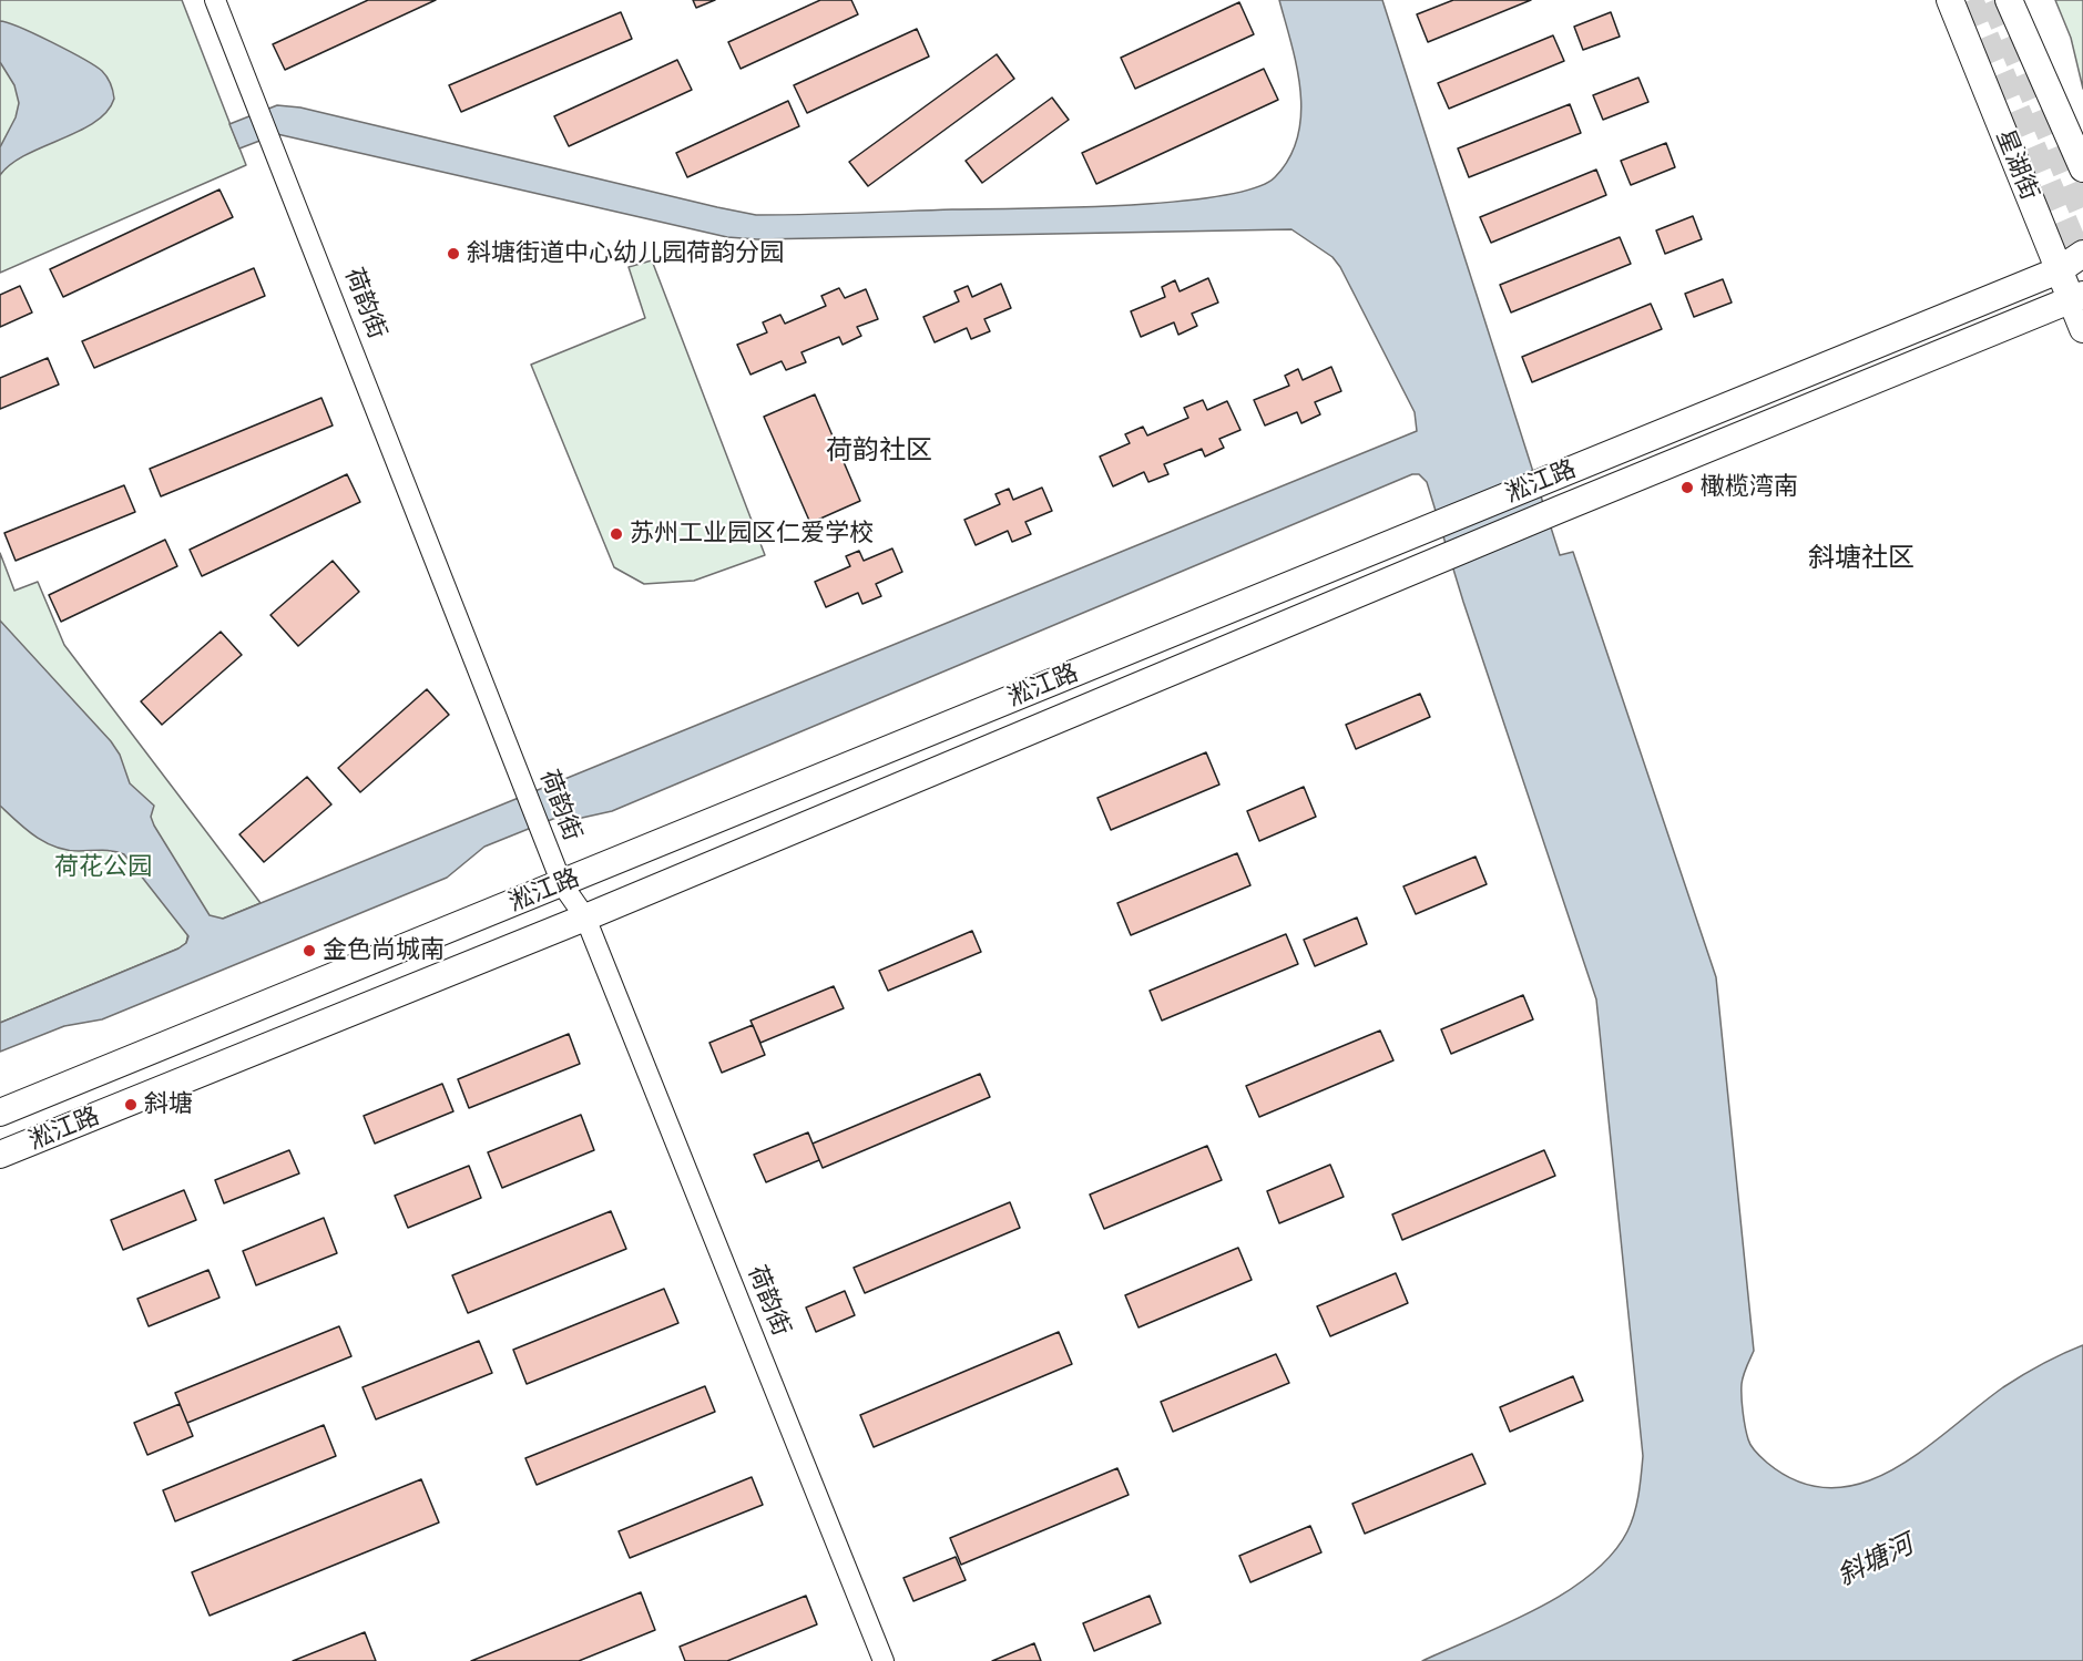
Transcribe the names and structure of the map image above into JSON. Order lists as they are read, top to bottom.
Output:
{
  "streets": {
    "main road": ["星湖街", "淞江路"],
    "street": ["荷韵街"]
  },
  "crossings": [
    ["星湖街", "淞江路"],
    ["荷韵街", "淞江路"]
  ],
  "districts": ["荷韵社区", "斜塘社区"],
  "water": ["斜塘河"],
  "parks": ["荷花公园"],
  "places": [
    "斜塘街道中心幼儿园荷韵分园",
    "橄榄湾南",
    "苏州工业园区仁爱学校",
    "金色尚城南",
    "斜塘"
  ]
}
